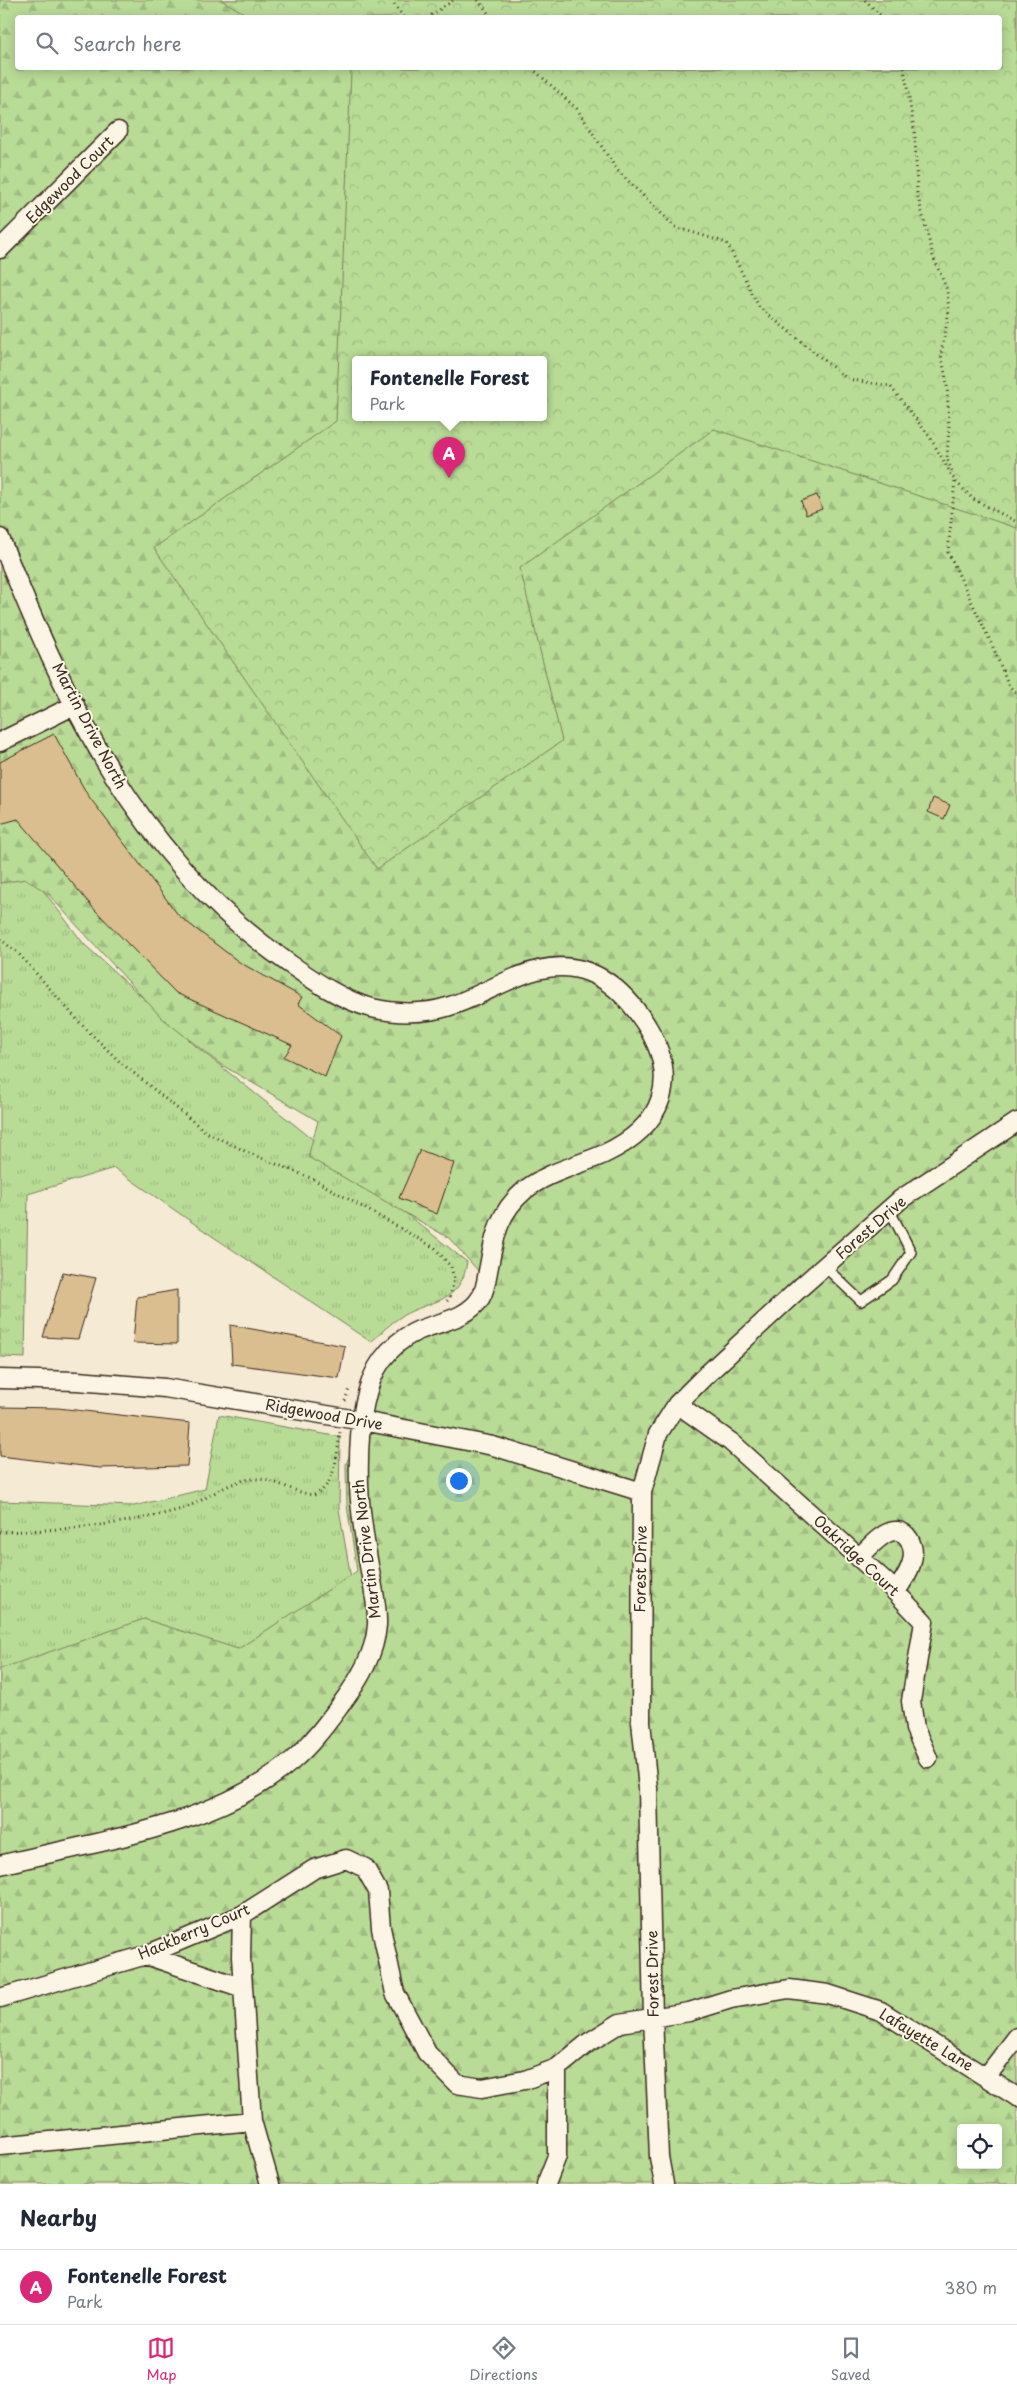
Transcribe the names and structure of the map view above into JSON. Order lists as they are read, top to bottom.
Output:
{
  "streets": {
    "street": [
      "Edgewood Court",
      "Martin Drive North",
      "Forest Drive",
      "Ridgewood Drive",
      "Oakridge Court",
      "Hackberry Court",
      "Lafayette Lane"
    ]
  },
  "crossings": [
    ["Martin Drive North", "Ridgewood Drive"],
    ["Forest Drive", "Ridgewood Drive"],
    ["Forest Drive", "Oakridge Court"],
    ["Forest Drive", "Hackberry Court"],
    ["Forest Drive", "Lafayette Lane"],
    ["Hackberry Court", "Lafayette Lane"]
  ],
  "page": {
    "search": "Search here",
    "popup": ["Fontenelle Forest", "Park"],
    "pins": "A",
    "heading": "Nearby",
    "list": [
      {
        "mark": "A",
        "name": "Fontenelle Forest",
        "note": "Park",
        "value": "380 m"
      }
    ],
    "nav": ["Map", "Directions", "Saved"]
  }
}
